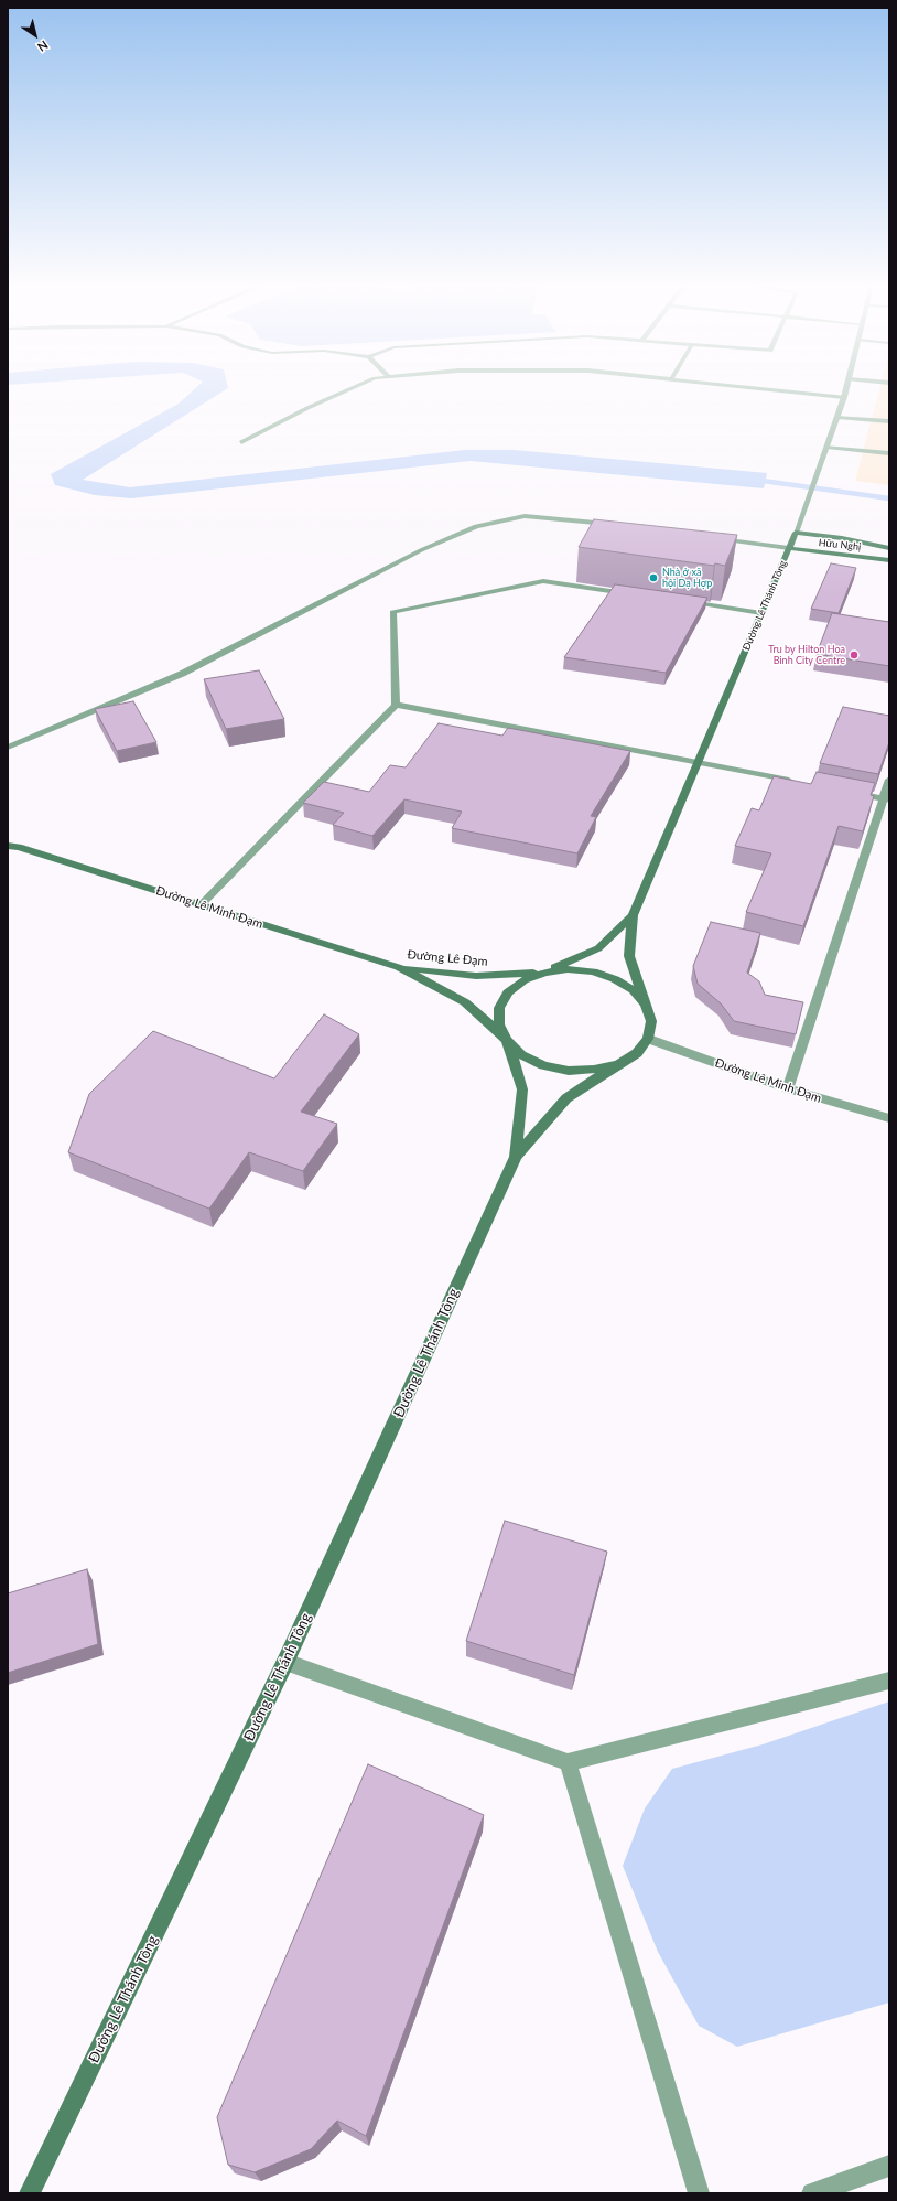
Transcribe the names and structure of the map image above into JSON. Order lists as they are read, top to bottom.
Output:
{
  "streets": {
    "main road": [
      "Hữu Nghị",
      "Đường Lê Thánh Tông",
      "Đường Lê Minh Đạm",
      "Đường Lê Đạm"
    ]
  },
  "crossings": [
    ["Hữu Nghị", "Đường Lê Thánh Tông"],
    ["Đường Lê Thánh Tông", "Đường Lê Minh Đạm"],
    ["Đường Lê Thánh Tông", "Đường Lê Đạm"],
    ["Đường Lê Minh Đạm", "Đường Lê Đạm"]
  ],
  "places": ["Nhà ở xã hội Dạ Hợp", "Tru by Hilton Hoa Binh City Centre"],
  "north": "bottom right"
}
